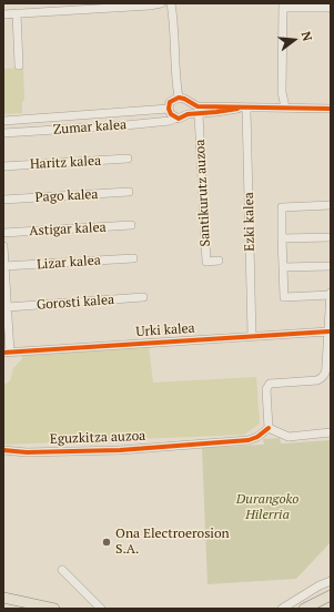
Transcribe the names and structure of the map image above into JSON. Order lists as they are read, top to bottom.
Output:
{
  "streets": {
    "street": [
      "Zumar kalea",
      "Haritz kalea",
      "Santikurutz auzoa",
      "Pago kalea",
      "Ezki kalea",
      "Astigar kalea",
      "Lizar kalea",
      "Gorosti kalea",
      "Urki kalea",
      "Eguzkitza auzoa"
    ]
  },
  "crossings": [
    ["Ezki kalea", "Urki kalea"]
  ],
  "parks": ["Durangoko Hilerria"],
  "places": ["Ona Electroerosion S.A."],
  "north": "right"
}
